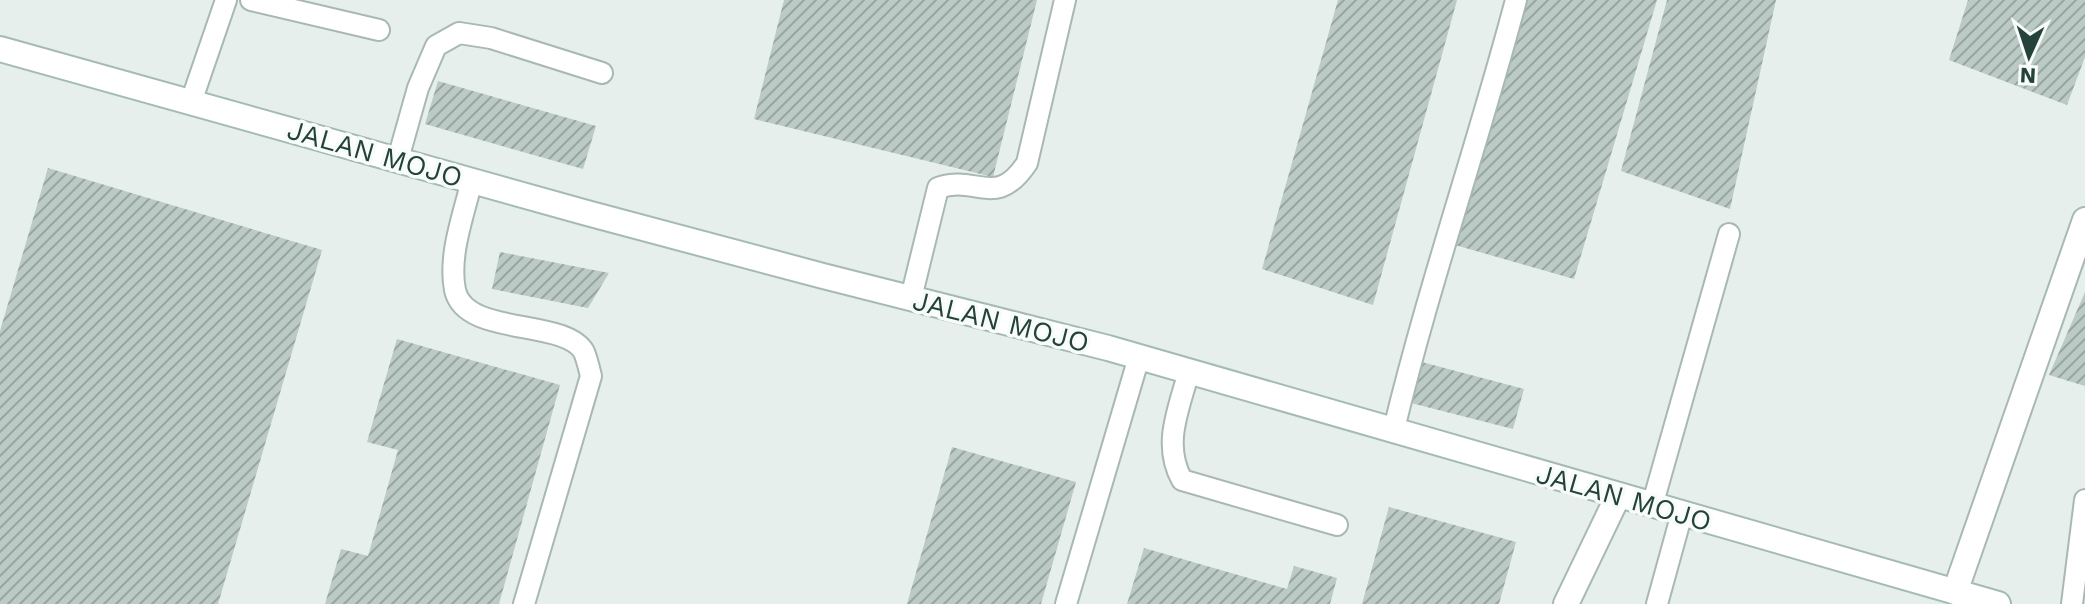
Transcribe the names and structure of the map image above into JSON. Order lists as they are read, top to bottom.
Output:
{
  "streets": {
    "street": ["JALAN MOJO"]
  },
  "north": "bottom"
}
